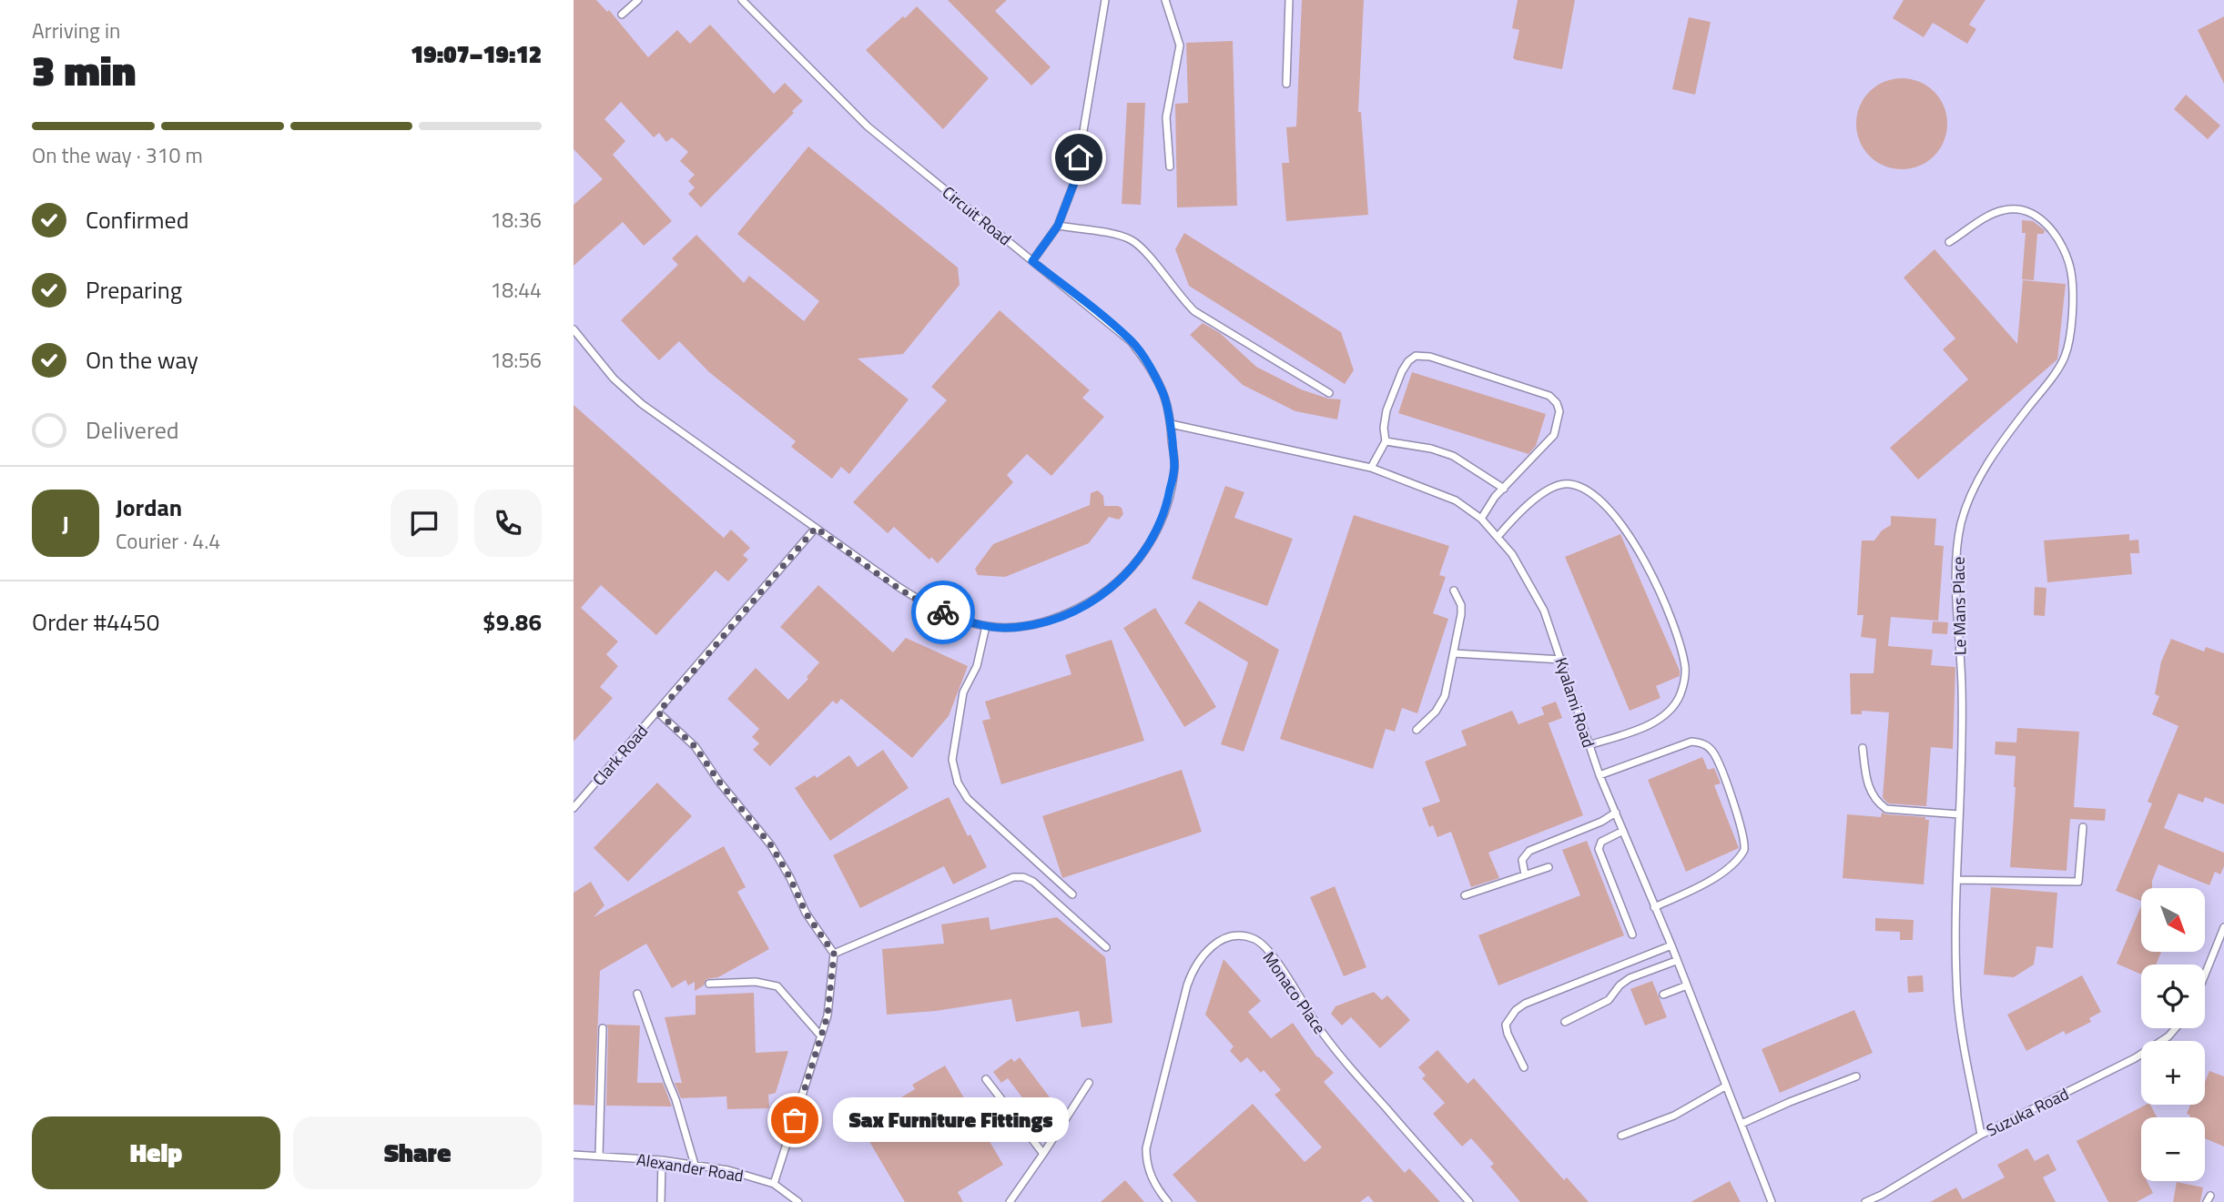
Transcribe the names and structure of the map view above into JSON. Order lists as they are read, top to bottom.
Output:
{
  "streets": {
    "lane": [
      "Circuit Road",
      "Le Mans Place",
      "Kyalami Road",
      "Clark Road",
      "Monaco Place",
      "Suzuka Road",
      "Alexander Road"
    ]
  },
  "crossings": [
    ["Circuit Road", "Kyalami Road"],
    ["Circuit Road", "Clark Road"],
    ["Le Mans Place", "Suzuka Road"]
  ],
  "places": ["Sax Furniture Fittings"],
  "north": "bottom right",
  "page": {
    "heading": ["3 min", "Arriving in", "19:07–19:12"],
    "panel": [
      "Jordan",
      "Courier · 4.4",
      "Order #4450",
      "$9.86"
    ],
    "bar": "On the way · 310 m",
    "list": [
      ["Confirmed", "18:36"],
      ["Preparing", "18:44"],
      ["On the way", "18:56"],
      "Delivered"
    ],
    "round": "J",
    "map_buttons": ["+", "−"],
    "bubble": "Sax Furniture Fittings",
    "buttons": ["Help", "Share"]
  }
}
